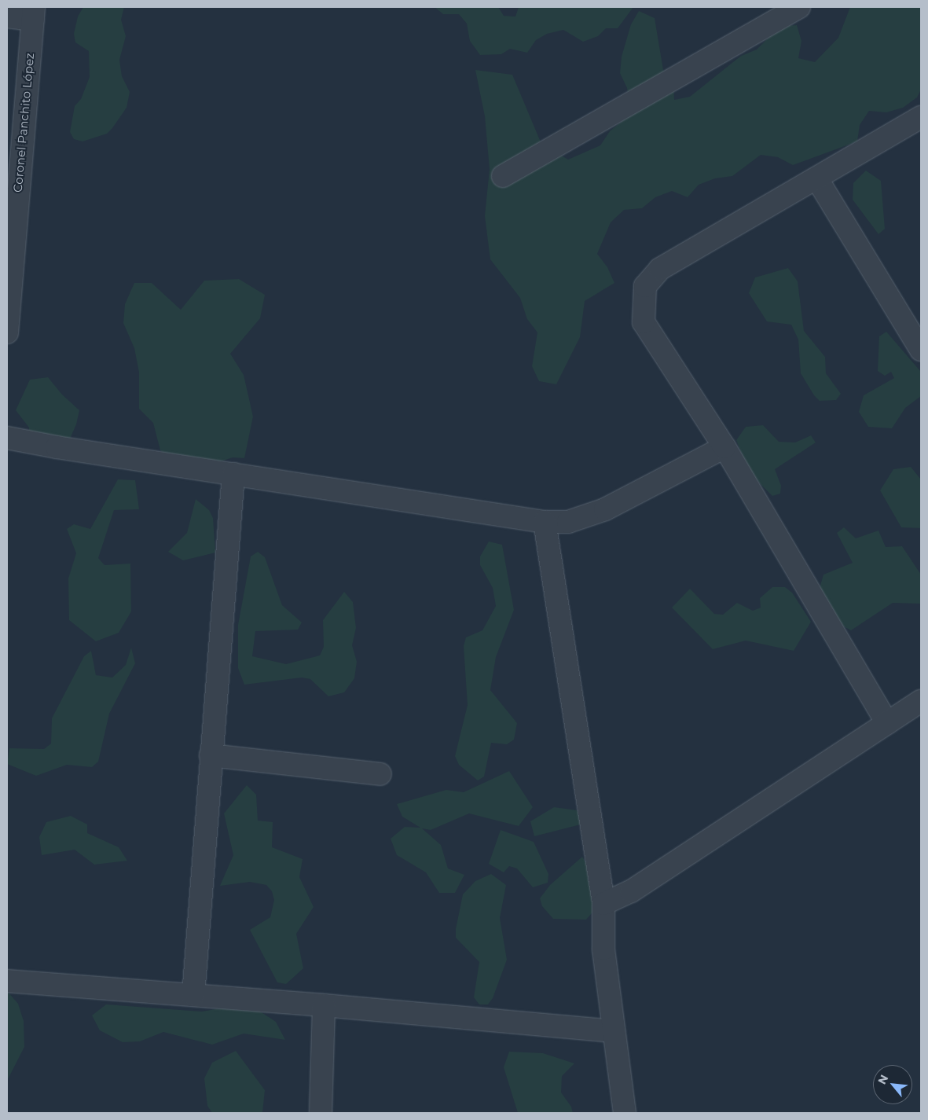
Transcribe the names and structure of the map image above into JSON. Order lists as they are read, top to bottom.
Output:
{
  "streets": {
    "street": ["Coronel Panchito López"]
  },
  "north": "top left"
}
